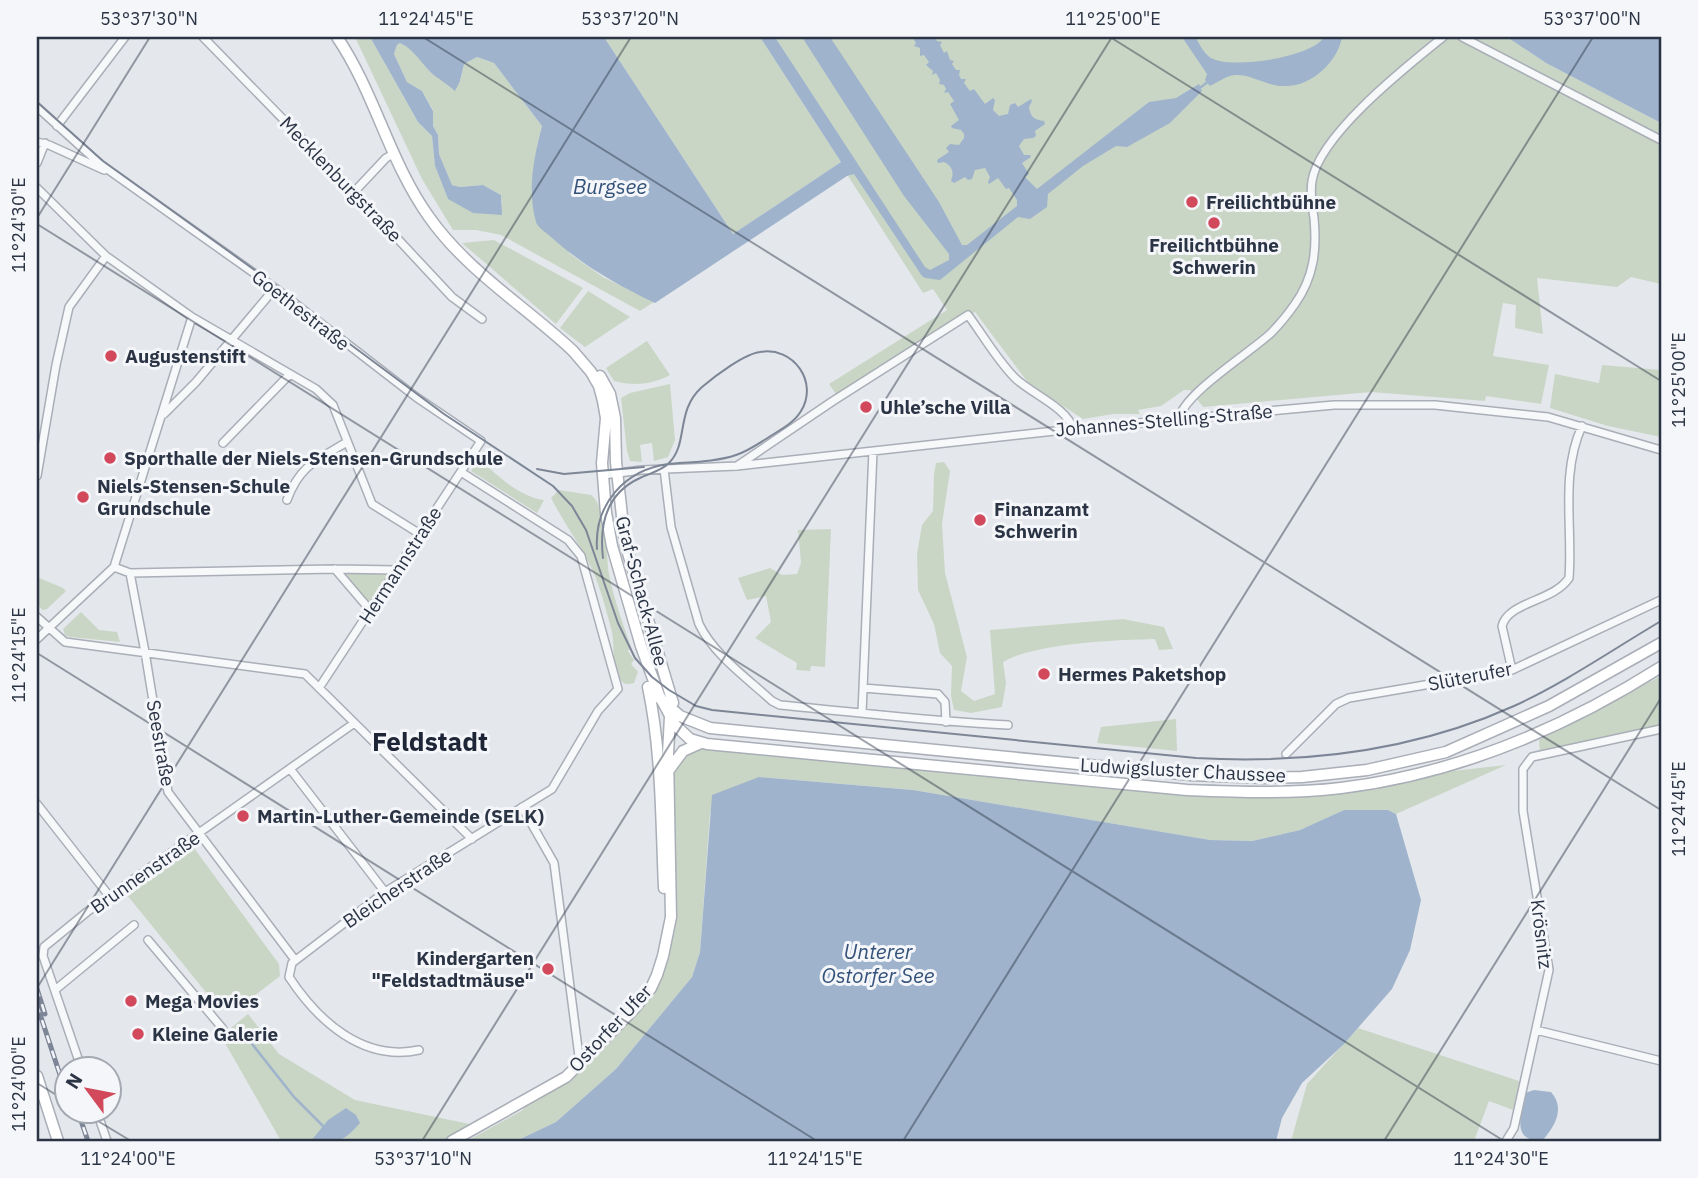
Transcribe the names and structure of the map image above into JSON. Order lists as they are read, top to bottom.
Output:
{
  "streets": {
    "street": [
      "Mecklenburgstraße",
      "Goethestraße",
      "Johannes-Stelling-Straße",
      "Hermannstraße",
      "Graf-Schack-Allee",
      "Slüterufer",
      "Seestraße",
      "Ludwigsluster Chaussee",
      "Brunnenstraße",
      "Bleicherstraße",
      "Krösnitz",
      "Ostorfer Ufer"
    ]
  },
  "crossings": [
    ["Goethestraße", "Hermannstraße"],
    ["Johannes-Stelling-Straße", "Graf-Schack-Allee"],
    ["Hermannstraße", "Bleicherstraße"],
    ["Graf-Schack-Allee", "Ludwigsluster Chaussee"],
    ["Graf-Schack-Allee", "Ostorfer Ufer"],
    ["Seestraße", "Brunnenstraße"],
    ["Seestraße", "Bleicherstraße"],
    ["Ludwigsluster Chaussee", "Ostorfer Ufer"]
  ],
  "districts": ["Feldstadt"],
  "water": ["Burgsee", "Unterer Ostorfer See"],
  "places": [
    "Freilichtbühne",
    "Freilichtbühne Schwerin",
    "Augustenstift",
    "Uhle’sche Villa",
    "Sporthalle der Niels-Stensen-Grundschule",
    "Niels-Stensen-Schule Grundschule",
    "Finanzamt Schwerin",
    "Hermes Paketshop",
    "Martin-Luther-Gemeinde (SELK)",
    "Kindergarten \"Feldstadtmäuse\"",
    "Mega Movies",
    "Kleine Galerie"
  ],
  "north": "top left",
  "coordinates": [
    "53°37'30\"N",
    "11°24'45\"E",
    "53°37'20\"N",
    "11°25'00\"E",
    "53°37'00\"N",
    "11°24'30\"E",
    "11°24'15\"E",
    "11°24'00\"E",
    "53°37'10\"N"
  ]
}
